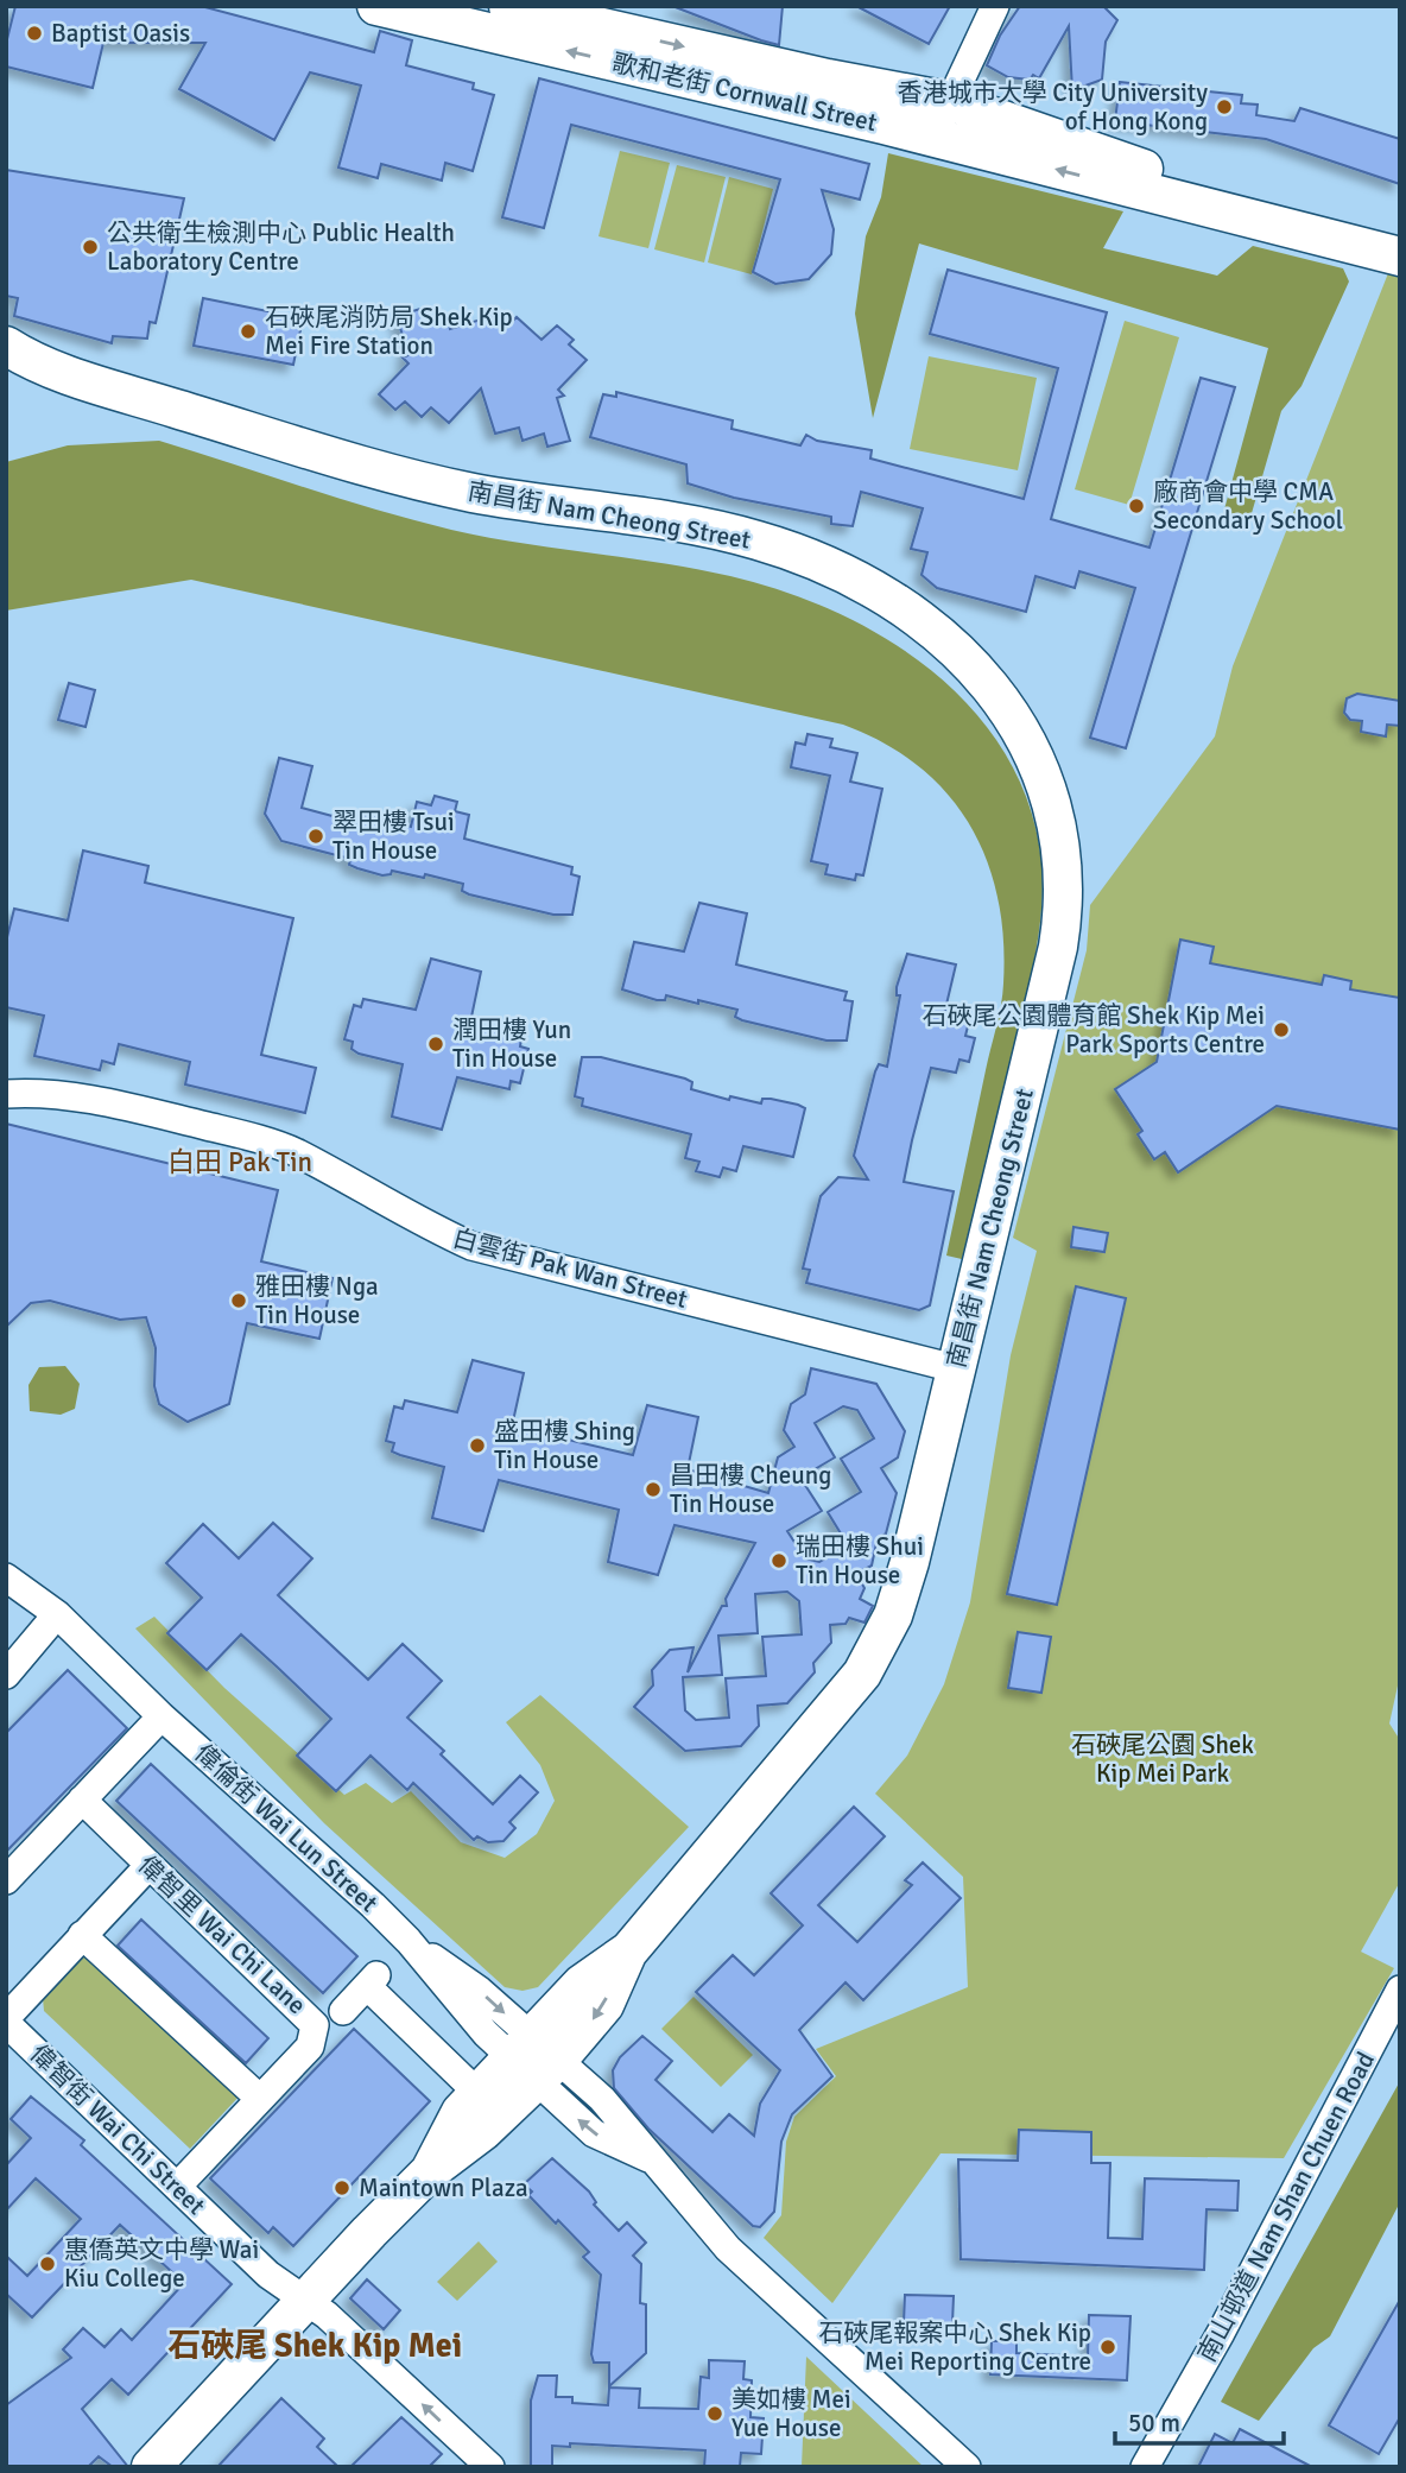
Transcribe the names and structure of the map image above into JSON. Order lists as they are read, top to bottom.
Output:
{
  "streets": {
    "main road": ["歌和老街 Cornwall Street", "南昌街 Nam Cheong Street"],
    "street": [
      "白雲街 Pak Wan Street",
      "偉倫街 Wai Lun Street",
      "偉智里 Wai Chi Lane",
      "偉智街 Wai Chi Street",
      "南山邨道 Nam Shan Chuen Road"
    ]
  },
  "crossings": [
    ["南昌街 Nam Cheong Street", "白雲街 Pak Wan Street"],
    ["南昌街 Nam Cheong Street", "偉倫街 Wai Lun Street"],
    ["南昌街 Nam Cheong Street", "偉智街 Wai Chi Street"],
    ["偉智里 Wai Chi Lane", "偉智街 Wai Chi Street"]
  ],
  "one_way": ["偉智街 Wai Chi Street"],
  "districts": ["白田 Pak Tin", "石硤尾 Shek Kip Mei"],
  "parks": ["石硤尾公園 Shek Kip Mei Park"],
  "places": [
    "Baptist Oasis",
    "香港城市大學 City University of Hong Kong",
    "公共衛生檢測中心 Public Health Laboratory Centre",
    "石硤尾消防局 Shek Kip Mei Fire Station",
    "廠商會中學 CMA Secondary School",
    "翠田樓 Tsui Tin House",
    "石硤尾公園體育館 Shek Kip Mei Park Sports Centre",
    "潤田樓 Yun Tin House",
    "雅田樓 Nga Tin House",
    "盛田樓 Shing Tin House",
    "昌田樓 Cheung Tin House",
    "瑞田樓 Shui Tin House",
    "Maintown Plaza",
    "惠僑英文中學 Wai Kiu College",
    "石硤尾報案中心 Shek Kip Mei Reporting Centre",
    "美如樓 Mei Yue House"
  ],
  "scale_bar": "50 m"
}
